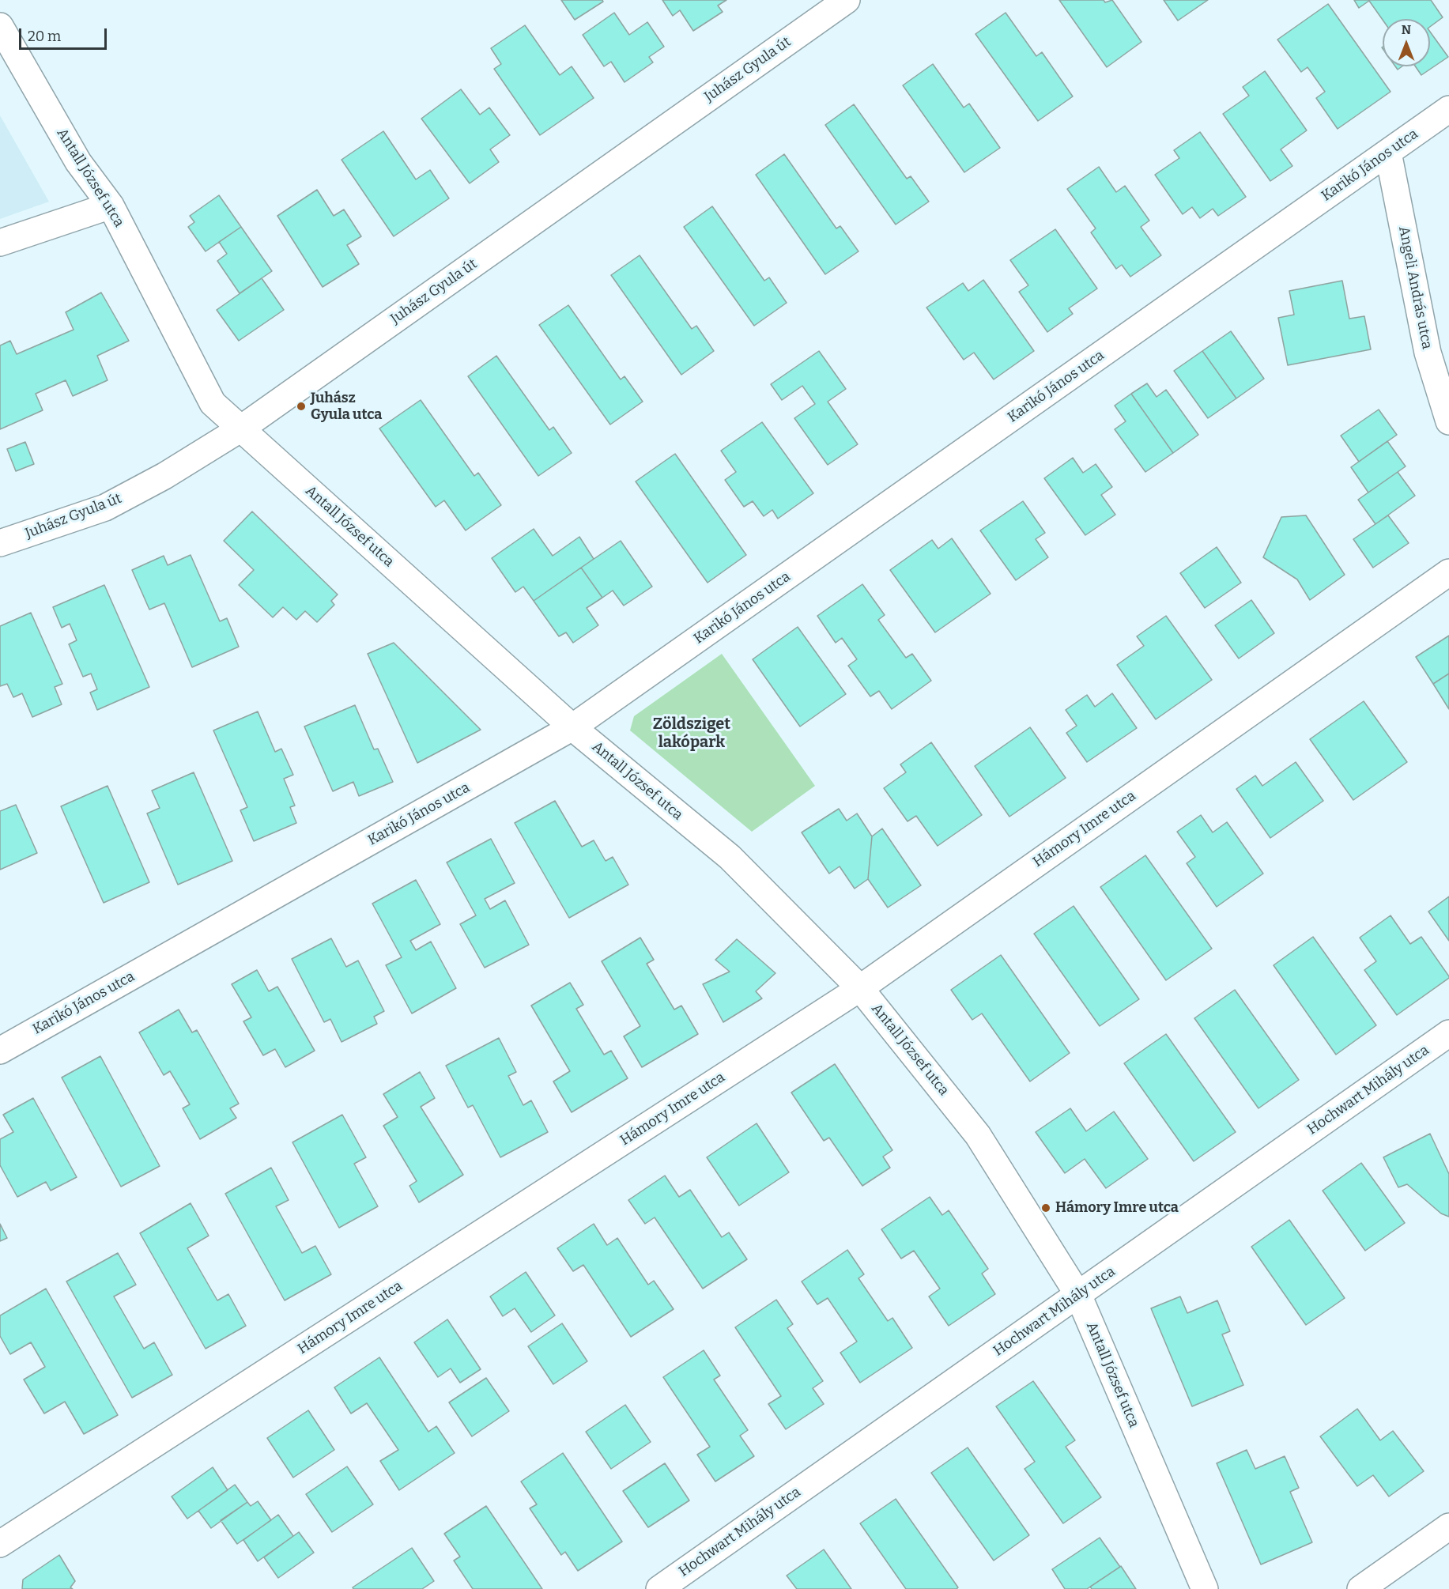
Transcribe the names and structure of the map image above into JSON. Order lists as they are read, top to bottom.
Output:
{
  "streets": {
    "street": [
      "Juhász Gyula út",
      "Karikó János utca",
      "Antall József utca",
      "Angeli András utca",
      "Hámory Imre utca",
      "Hochwart Mihály utca"
    ]
  },
  "crossings": [
    ["Juhász Gyula út", "Antall József utca"],
    ["Karikó János utca", "Antall József utca"],
    ["Karikó János utca", "Angeli András utca"],
    ["Antall József utca", "Hámory Imre utca"],
    ["Antall József utca", "Hochwart Mihály utca"]
  ],
  "districts": ["Zöldsziget lakópark"],
  "places": ["Juhász Gyula utca", "Hámory Imre utca"],
  "scale_bar": "20 m",
  "north": "top"
}
